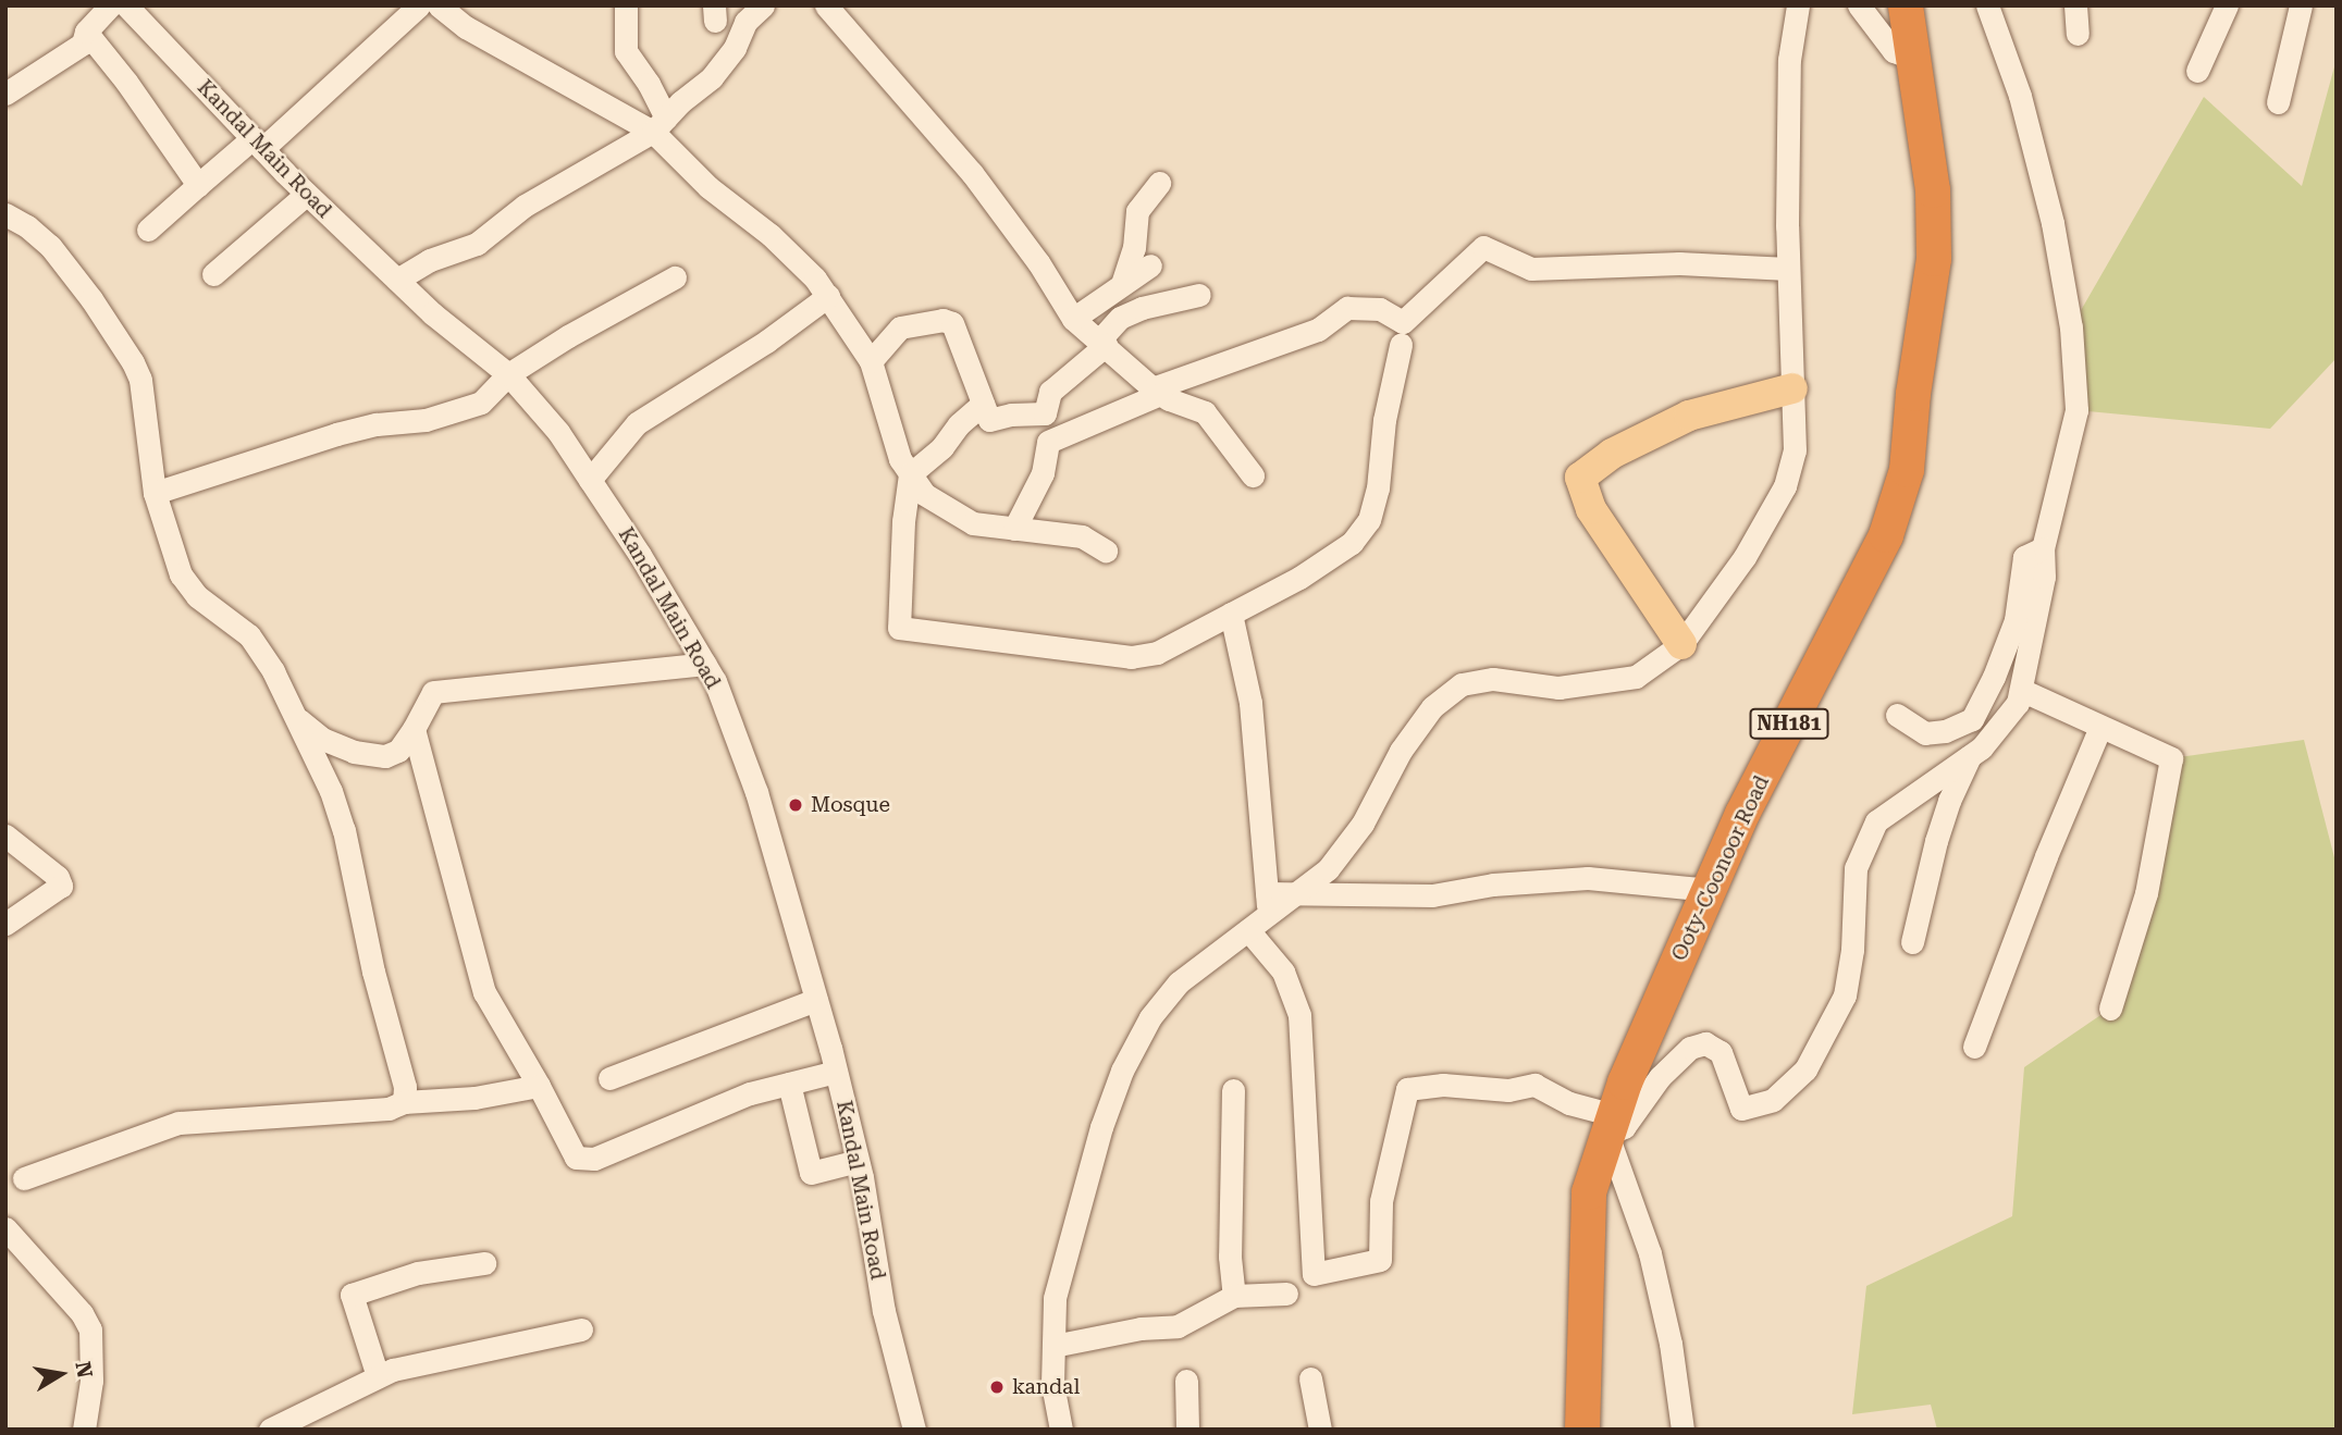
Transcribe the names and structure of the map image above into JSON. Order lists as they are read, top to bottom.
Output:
{
  "streets": {
    "highway": ["NH181", "Ooty-Coonoor Road"],
    "street": ["Kandal Main Road"]
  },
  "places": ["Mosque", "kandal"],
  "north": "right"
}
